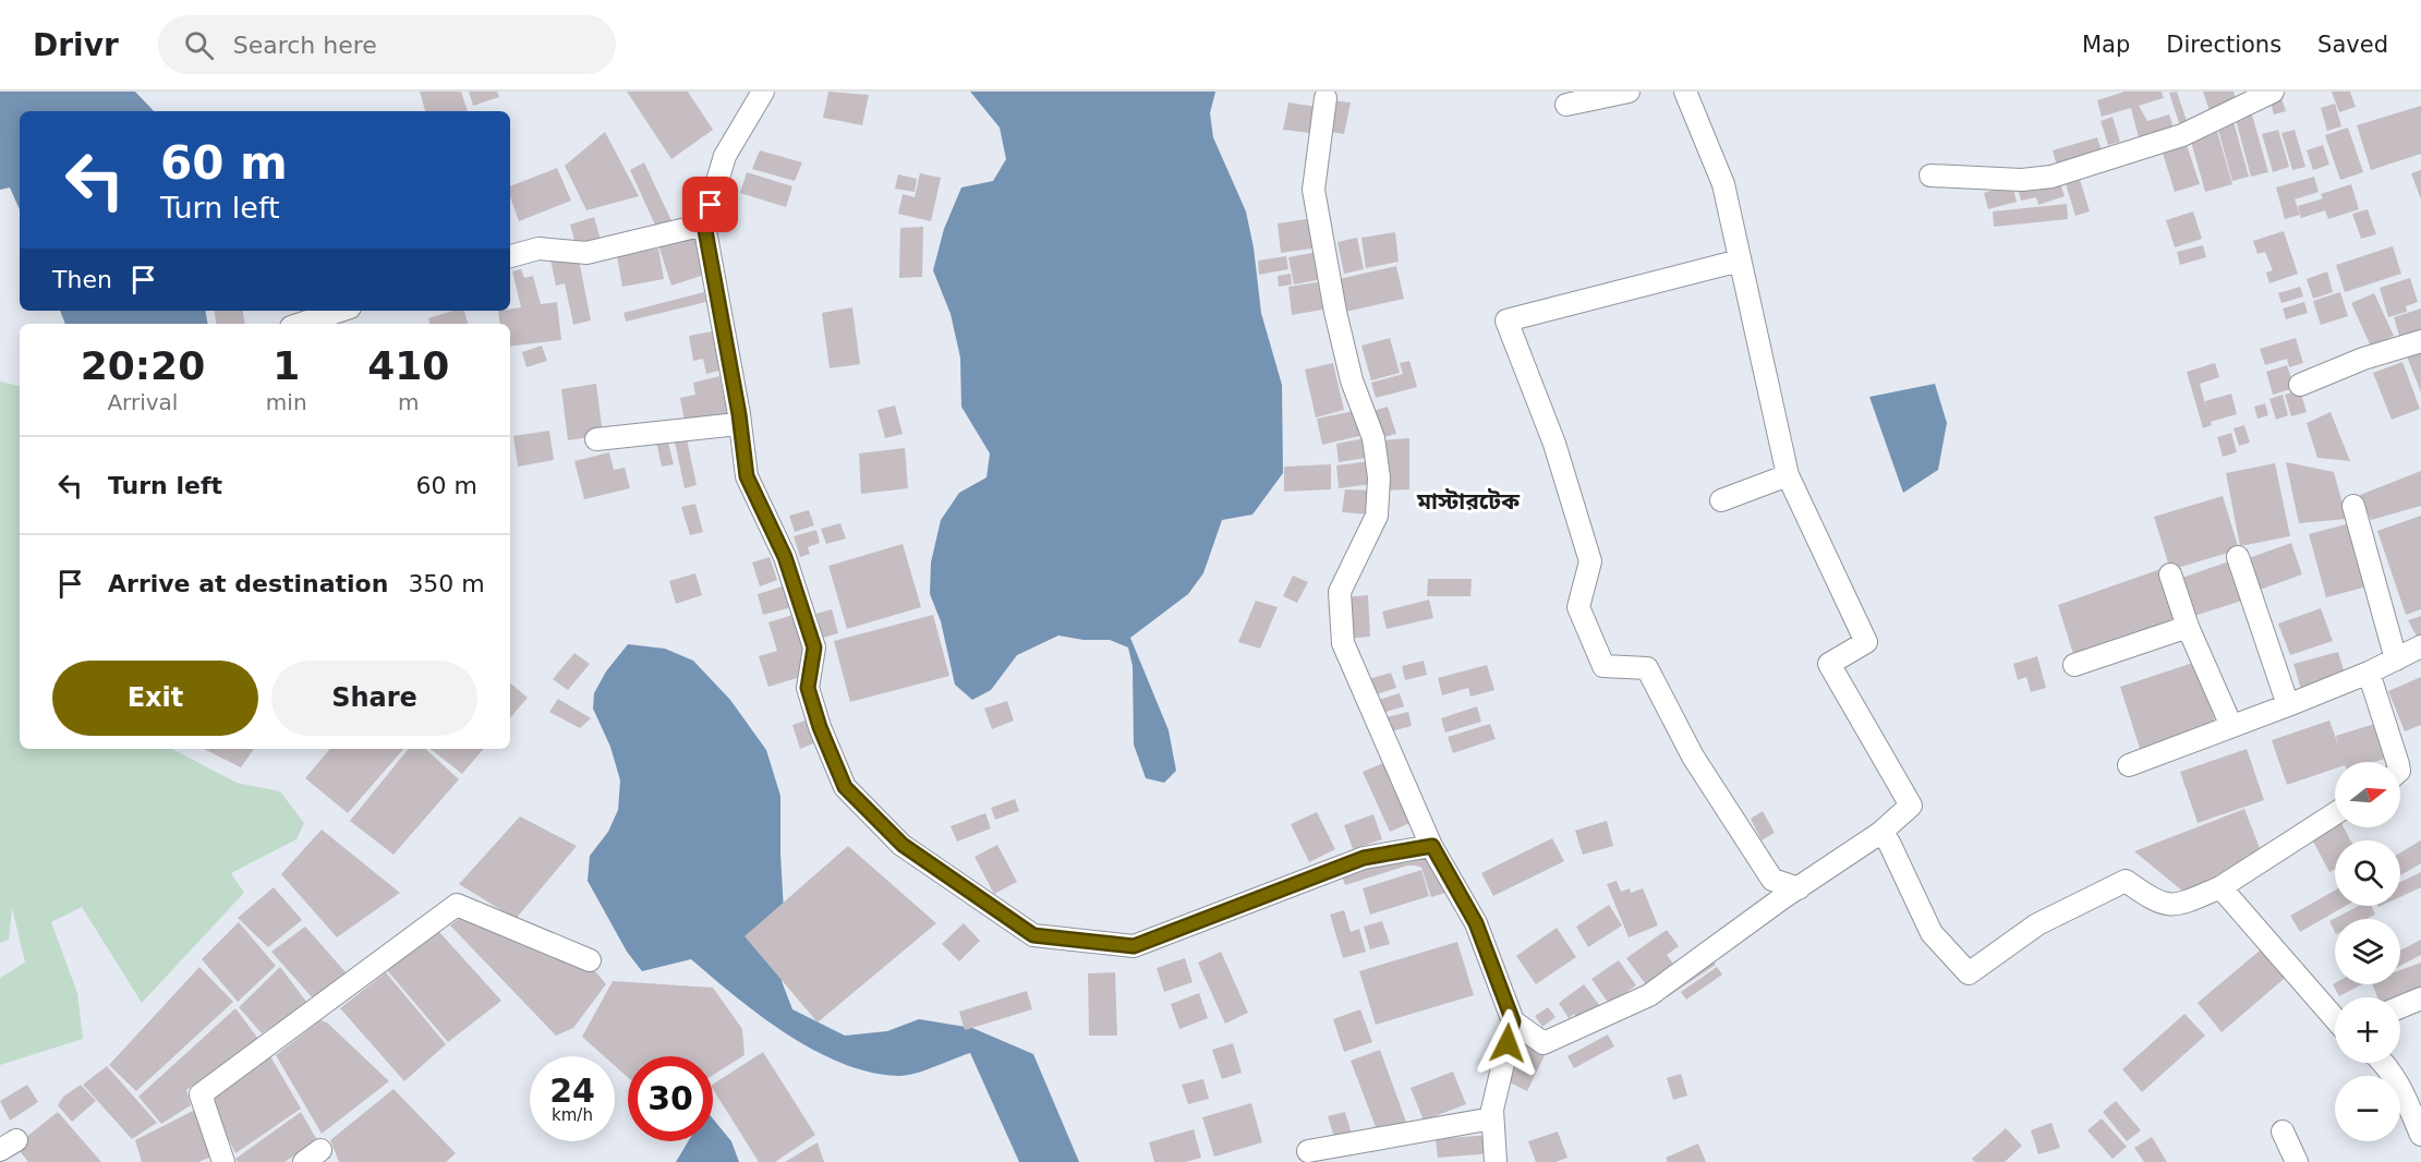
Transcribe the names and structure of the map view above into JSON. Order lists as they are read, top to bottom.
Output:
{
  "districts": ["মাস্টারটেক"],
  "north": "right",
  "page": {
    "header": "Drivr",
    "search": "Search here",
    "nav": ["Map", "Directions", "Saved"],
    "turn": ["60 m", "Turn left"],
    "then": "Then",
    "eta": [
      "20:20",
      "Arrival",
      "1",
      "min",
      "410",
      "m"
    ],
    "list": [
      {
        "name": "Turn left",
        "value": "60 m"
      },
      {
        "name": "Arrive at destination",
        "value": "350 m"
      }
    ],
    "buttons": ["Exit", "Share"],
    "map_buttons": ["+", "−"],
    "speed": "24 km/h",
    "limit": "30"
  }
}
